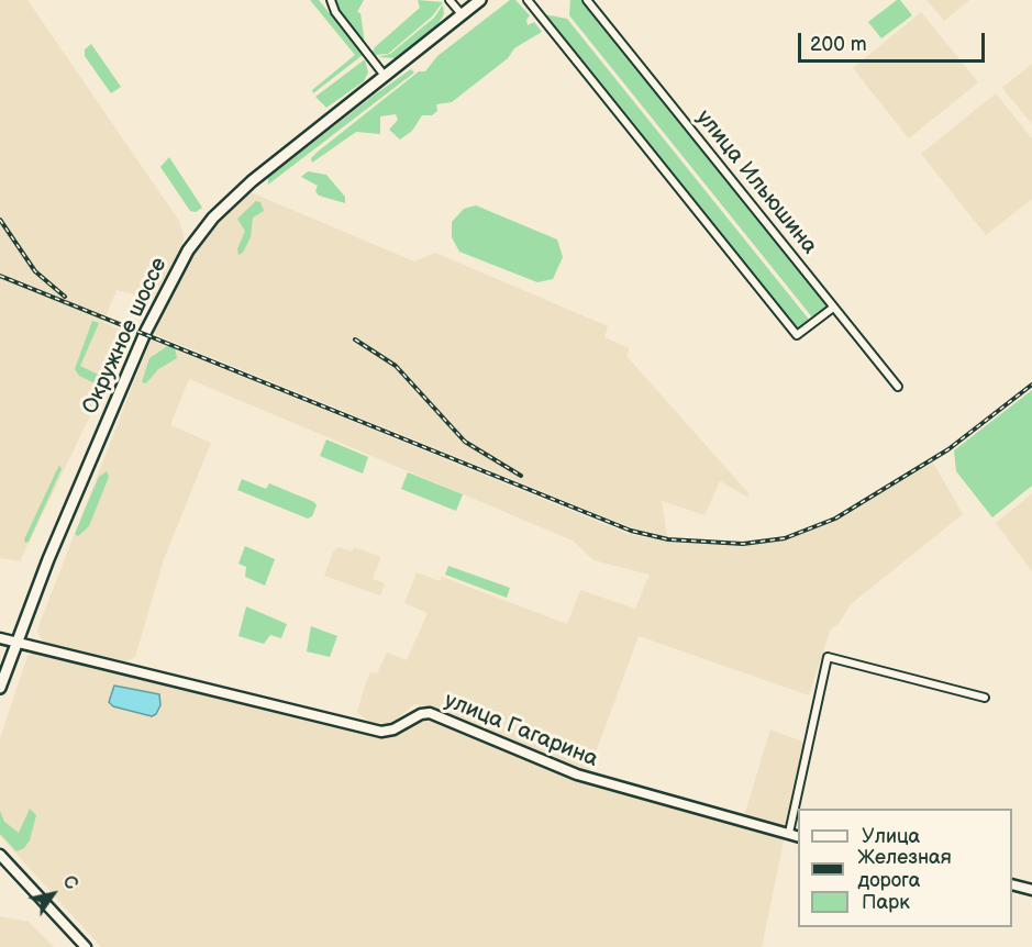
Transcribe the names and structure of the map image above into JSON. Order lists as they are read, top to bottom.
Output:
{
  "streets": {
    "main road": ["Окружное шоссе"],
    "street": ["улица Ильюшина", "улица Гагарина"]
  },
  "crossings": [
    ["Окружное шоссе", "улица Гагарина"]
  ],
  "legend": ["Улица", "Железная дорога", "Парк"],
  "scale_bar": "200 m",
  "north": "top right"
}
